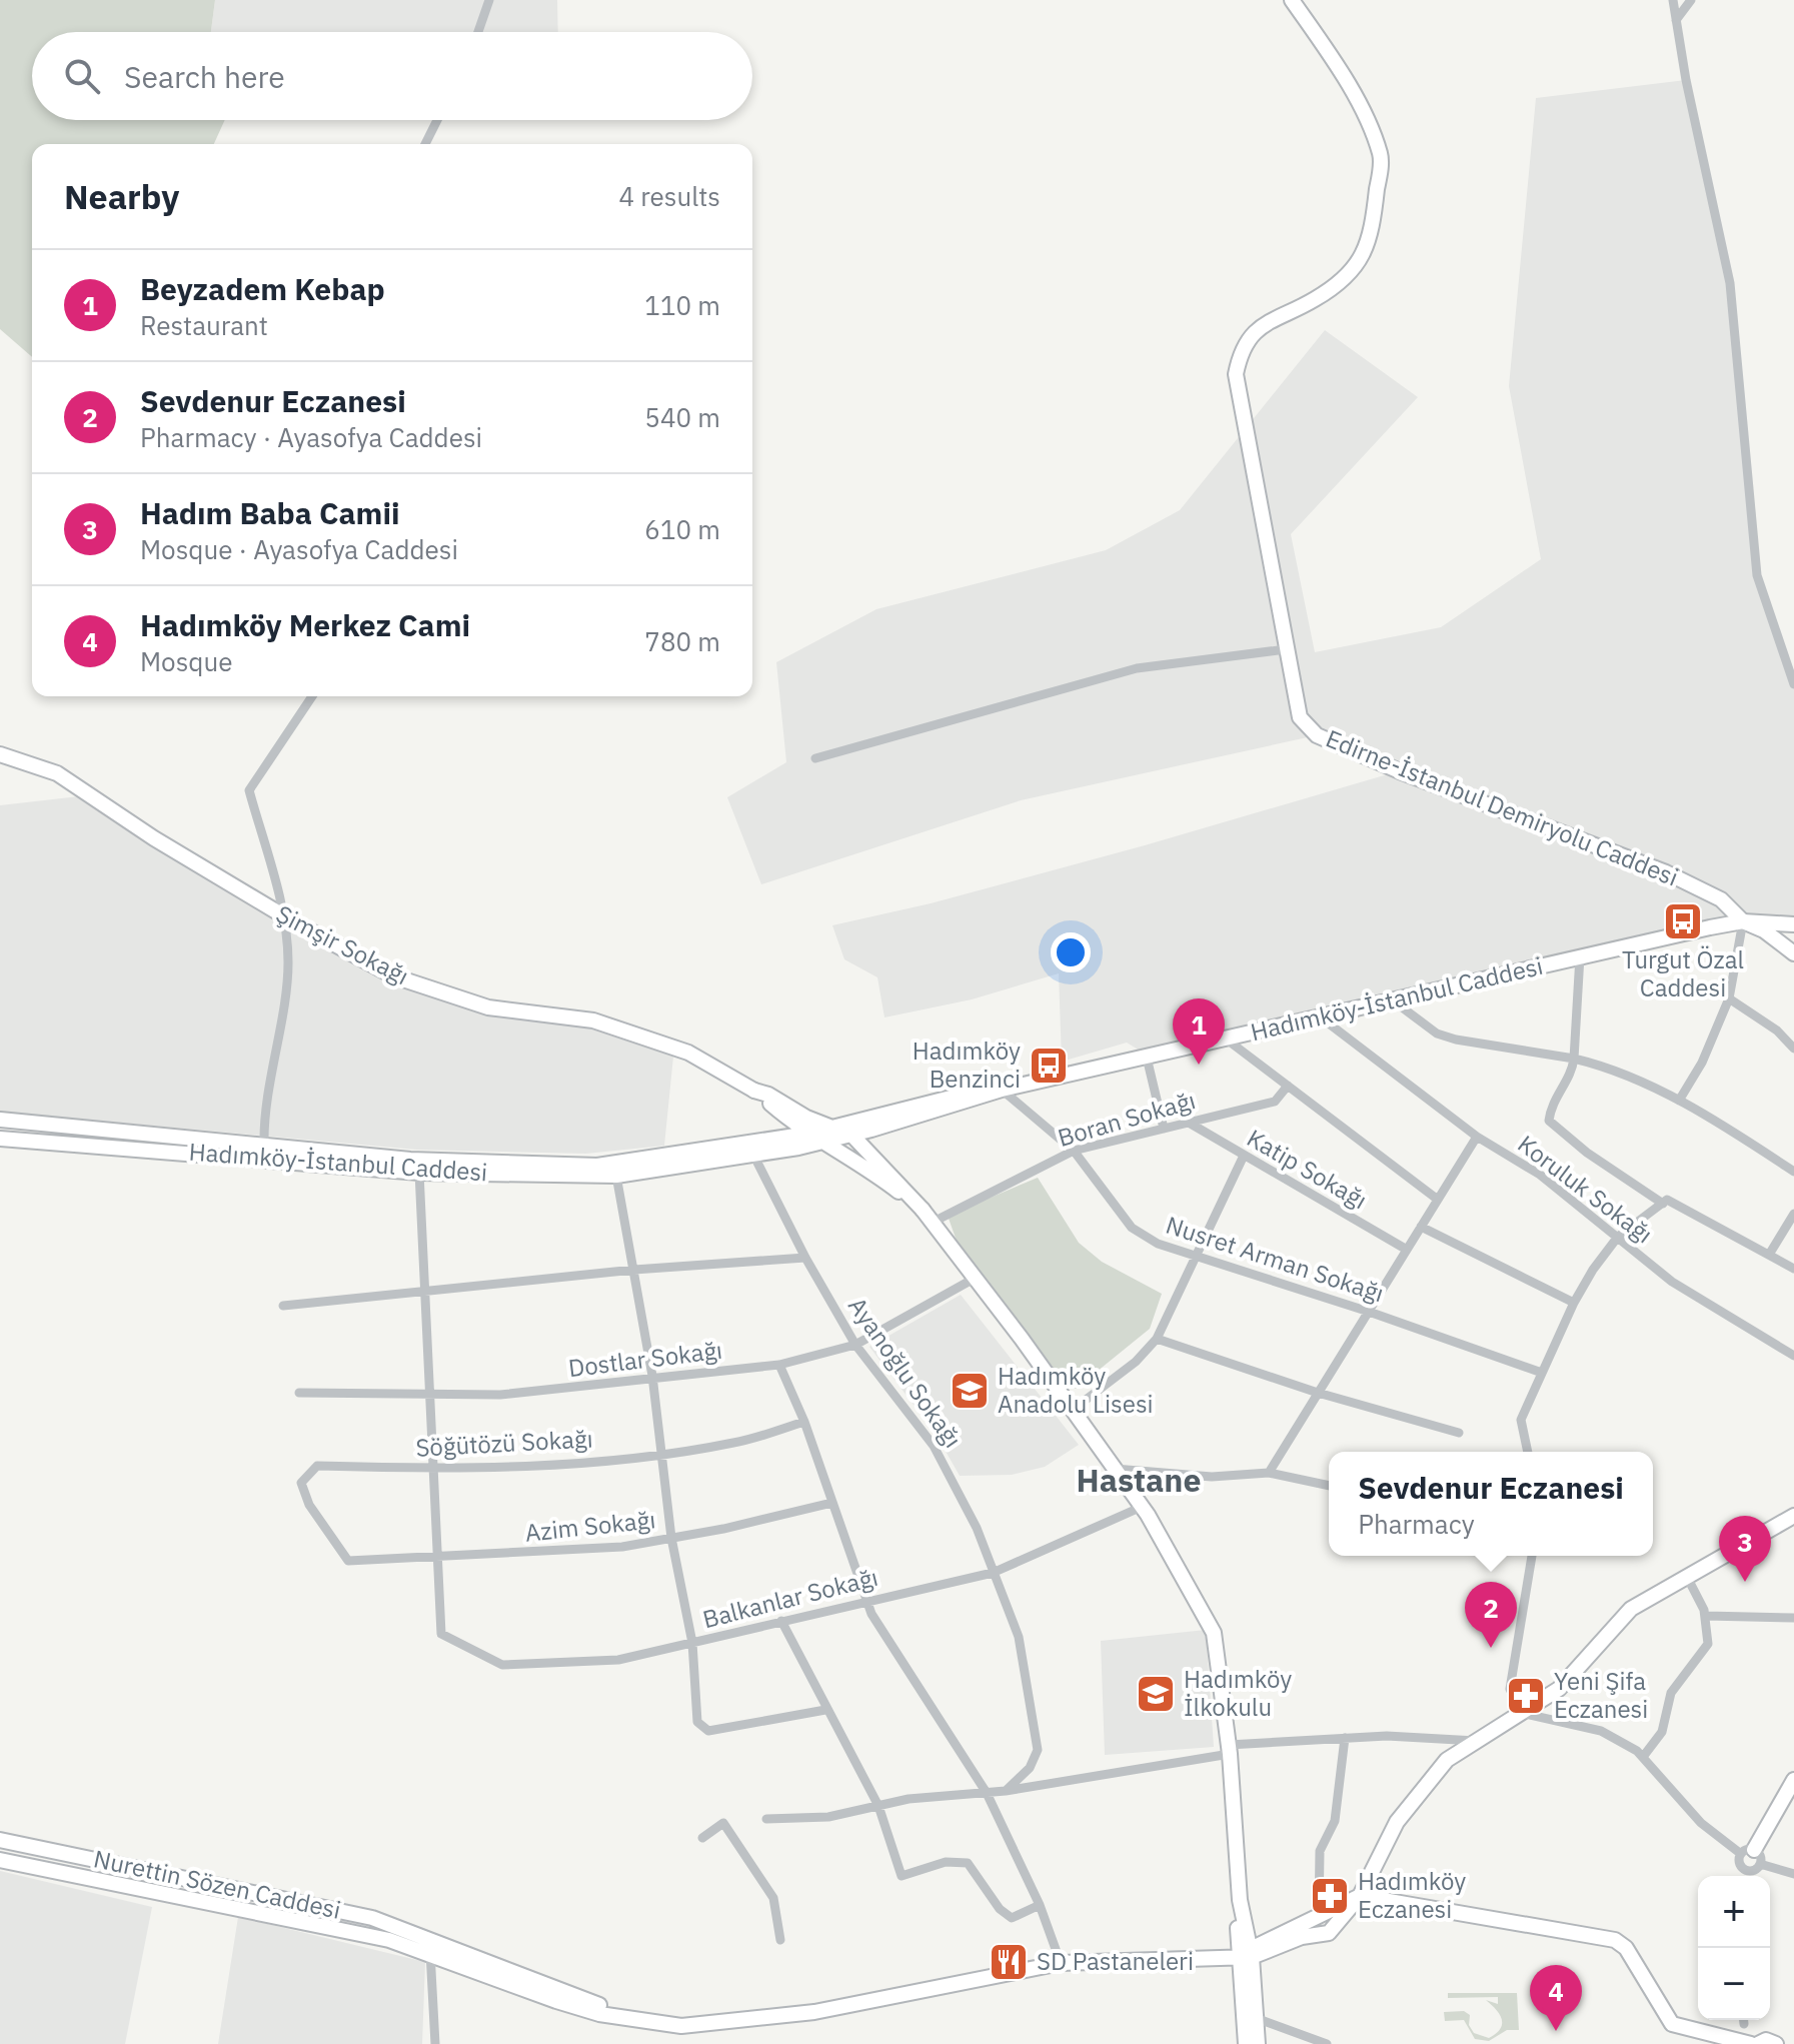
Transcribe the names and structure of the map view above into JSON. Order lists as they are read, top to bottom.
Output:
{
  "streets": {
    "street": [
      "Edirne-İstanbul Demiryolu Caddesi",
      "Şimşir Sokağı",
      "Hadımköy-İstanbul Caddesi",
      "Boran Sokağı",
      "Katip Sokağı",
      "Koruluk Sokağı",
      "Nusret Arman Sokağı",
      "Dostlar Sokağı",
      "Ayanoğlu Sokağı",
      "Söğütözü Sokağı",
      "Azim Sokağı",
      "Balkanlar Sokağı",
      "Nurettin Sözen Caddesi"
    ]
  },
  "crossings": [
    ["Edirne-İstanbul Demiryolu Caddesi", "Hadımköy-İstanbul Caddesi"],
    ["Hadımköy-İstanbul Caddesi", "Koruluk Sokağı"],
    ["Hadımköy-İstanbul Caddesi", "Nusret Arman Sokağı"],
    ["Hadımköy-İstanbul Caddesi", "Ayanoğlu Sokağı"],
    ["Boran Sokağı", "Katip Sokağı"],
    ["Boran Sokağı", "Nusret Arman Sokağı"],
    ["Dostlar Sokağı", "Ayanoğlu Sokağı"],
    ["Ayanoğlu Sokağı", "Balkanlar Sokağı"],
    ["Söğütözü Sokağı", "Azim Sokağı"],
    ["Azim Sokağı", "Balkanlar Sokağı"]
  ],
  "districts": ["Hastane"],
  "places": {
    "bus stop": ["Turgut Özal Caddesi", "Hadımköy Benzinci"],
    "school or university": ["Hadımköy Anadolu Lisesi", "Hadımköy İlkokulu"],
    "pharmacy": ["Yeni Şifa Eczanesi", "Hadımköy Eczanesi"],
    "restaurant": ["SD Pastaneleri"]
  },
  "page": {
    "search": "Search here",
    "heading": ["Nearby", "4 results"],
    "list": [
      {
        "mark": "1",
        "name": "Beyzadem Kebap",
        "note": "Restaurant",
        "value": "110 m"
      },
      {
        "mark": "2",
        "name": "Sevdenur Eczanesi",
        "note": "Pharmacy · Ayasofya Caddesi",
        "value": "540 m"
      },
      {
        "mark": "3",
        "name": "Hadım Baba Camii",
        "note": "Mosque · Ayasofya Caddesi",
        "value": "610 m"
      },
      {
        "mark": "4",
        "name": "Hadımköy Merkez Cami",
        "note": "Mosque",
        "value": "780 m"
      }
    ],
    "pins": [
      "1",
      "3",
      "2",
      "4"
    ],
    "popup": ["Sevdenur Eczanesi", "Pharmacy"],
    "map_buttons": ["+", "−"]
  }
}
